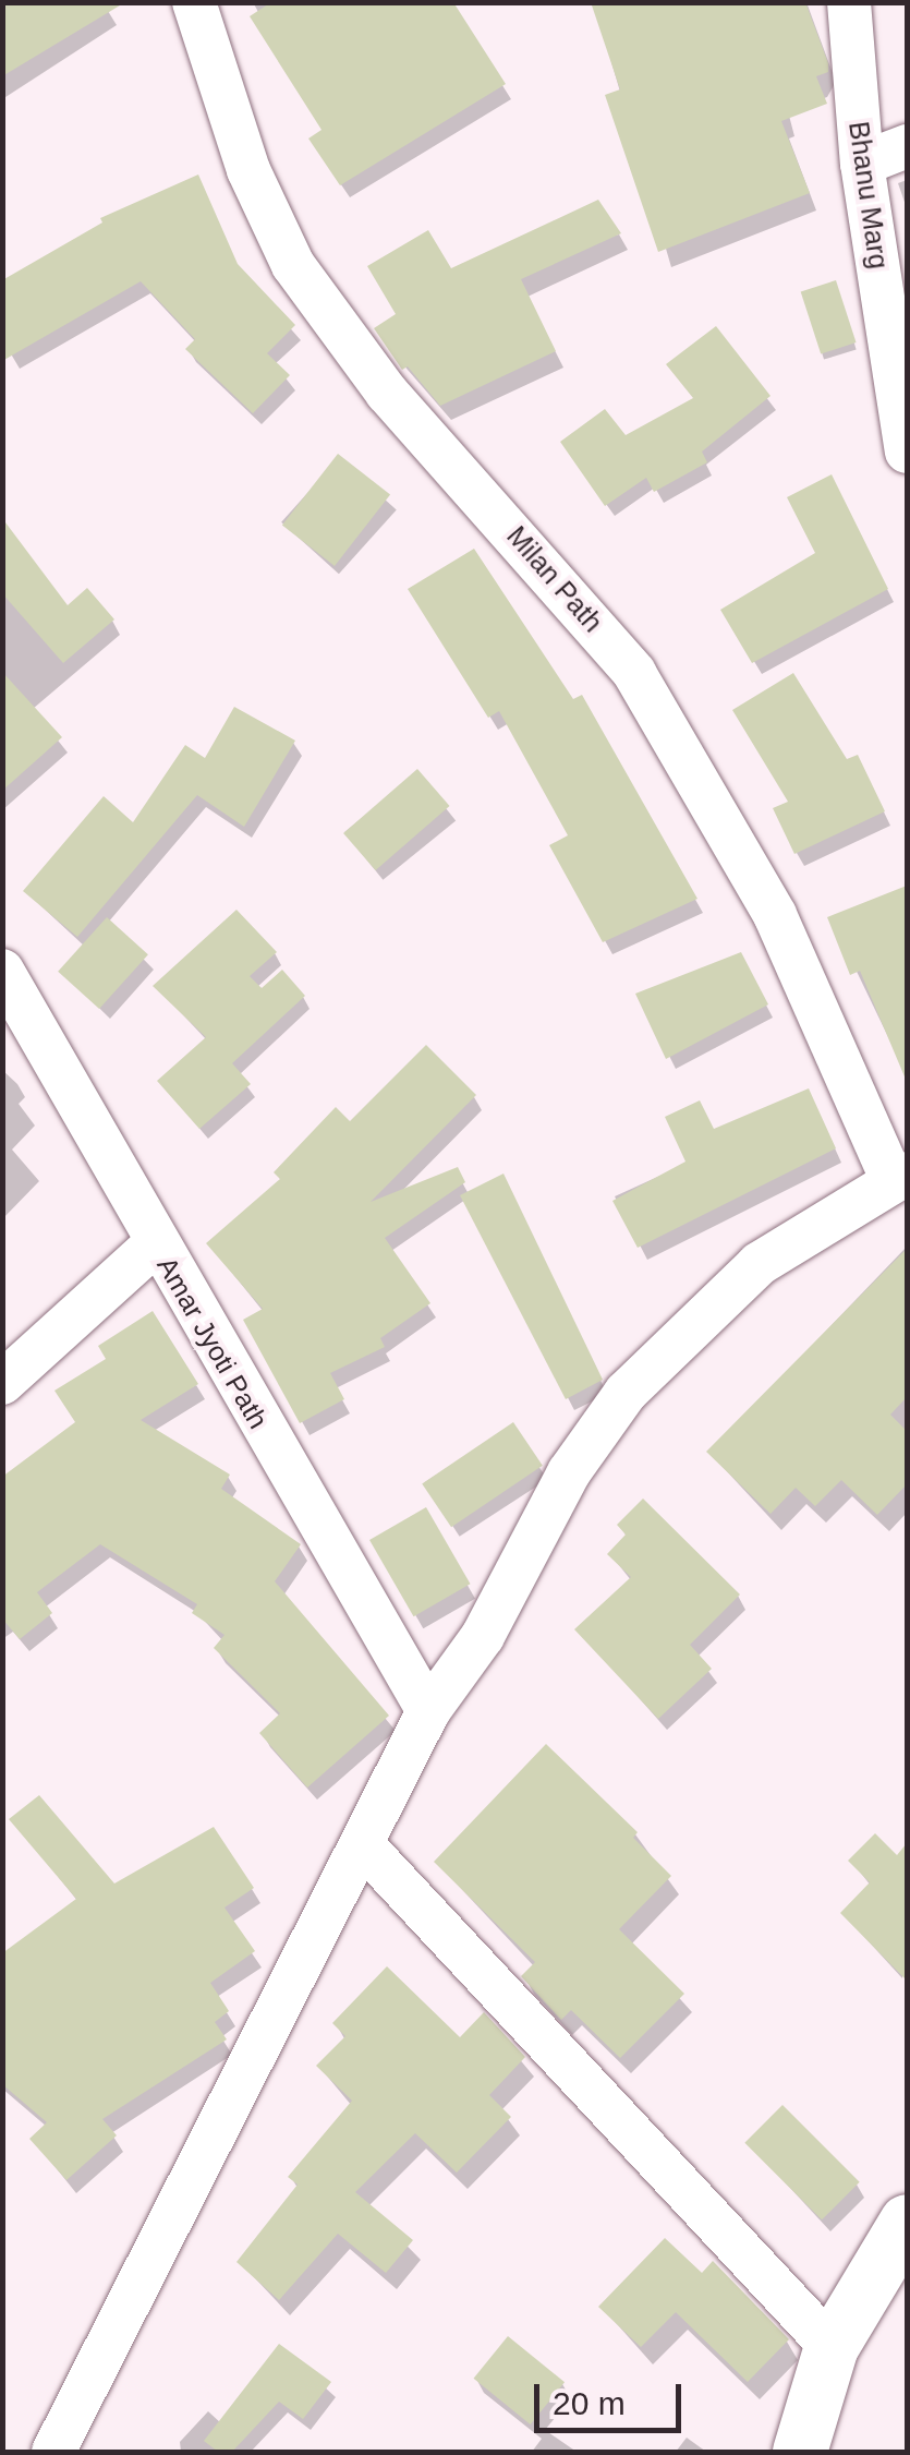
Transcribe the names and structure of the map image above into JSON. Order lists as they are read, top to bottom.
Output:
{
  "streets": {
    "street": ["Bhanu Marg", "Milan Path", "Amar Jyoti Path"]
  },
  "scale_bar": "20 m"
}
